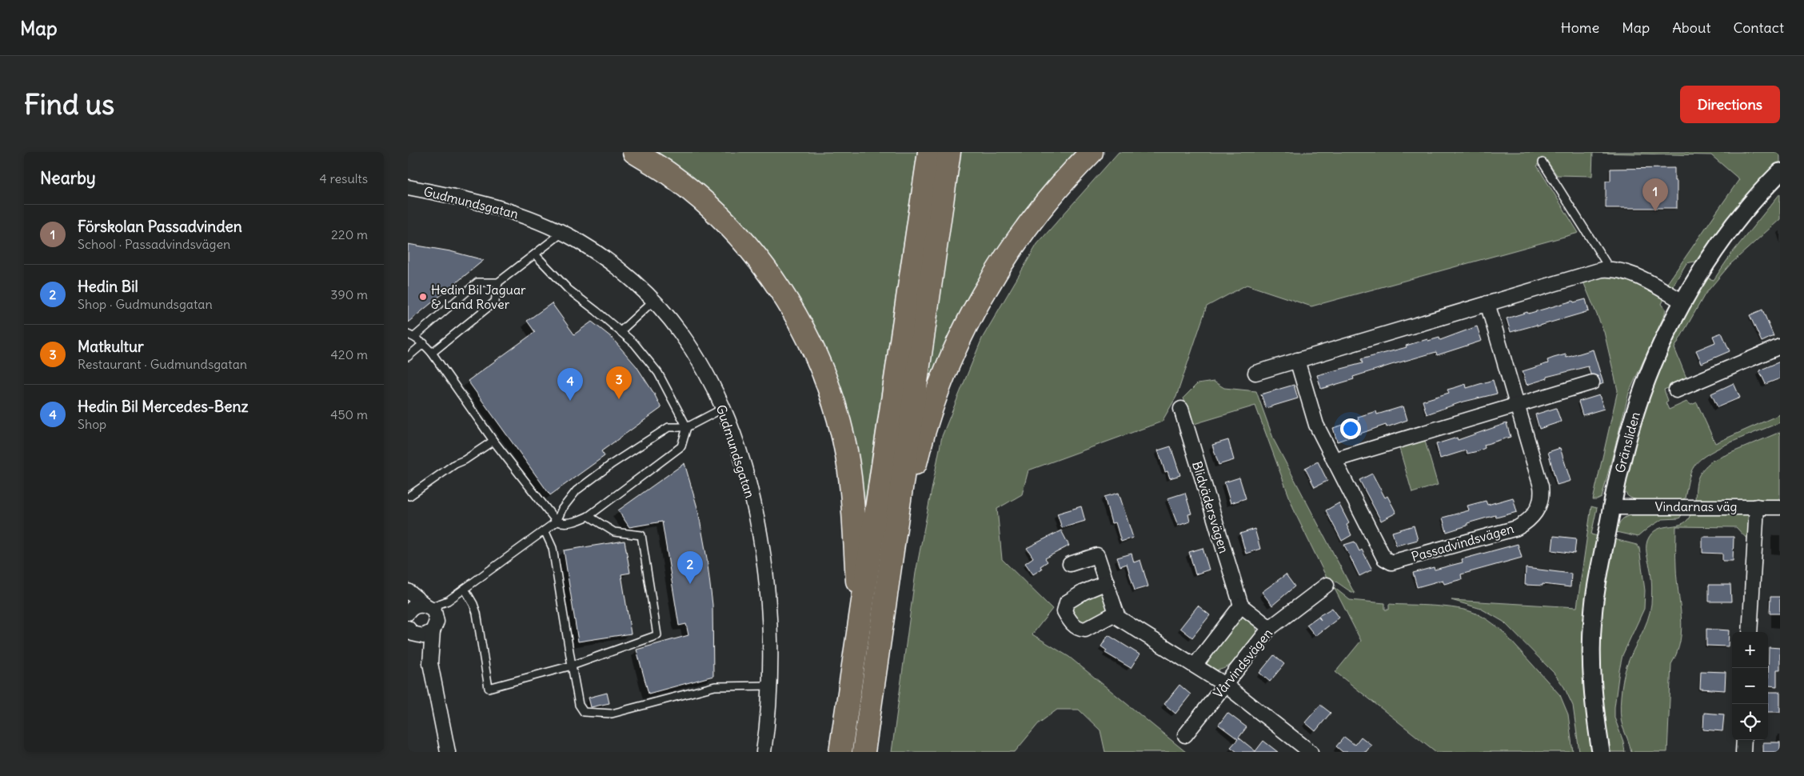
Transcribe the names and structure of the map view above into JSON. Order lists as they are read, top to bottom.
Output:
{
  "streets": {
    "street": [
      "Gudmundsgatan",
      "Gränsliden",
      "Vindarnas väg",
      "Blidvädersvägen",
      "Passadvindsvägen",
      "Vårvindsvägen"
    ]
  },
  "crossings": [
    ["Gränsliden", "Vindarnas väg"]
  ],
  "places": ["Hedin Bil Jaguar & Land Rover"],
  "page": {
    "header": "Map",
    "nav": [
      "Home",
      "Map",
      "About",
      "Contact"
    ],
    "buttons": "Directions",
    "title": "Find us",
    "heading": ["Nearby", "4 results"],
    "pins": [
      "1",
      "3",
      "4",
      "2"
    ],
    "list": [
      {
        "mark": "1",
        "name": "Förskolan Passadvinden",
        "note": "School · Passadvindsvägen",
        "value": "220 m"
      },
      {
        "mark": "2",
        "name": "Hedin Bil",
        "note": "Shop · Gudmundsgatan",
        "value": "390 m"
      },
      {
        "mark": "3",
        "name": "Matkultur",
        "note": "Restaurant · Gudmundsgatan",
        "value": "420 m"
      },
      {
        "mark": "4",
        "name": "Hedin Bil Mercedes-Benz",
        "note": "Shop",
        "value": "450 m"
      }
    ],
    "map_buttons": ["+", "−"]
  }
}
